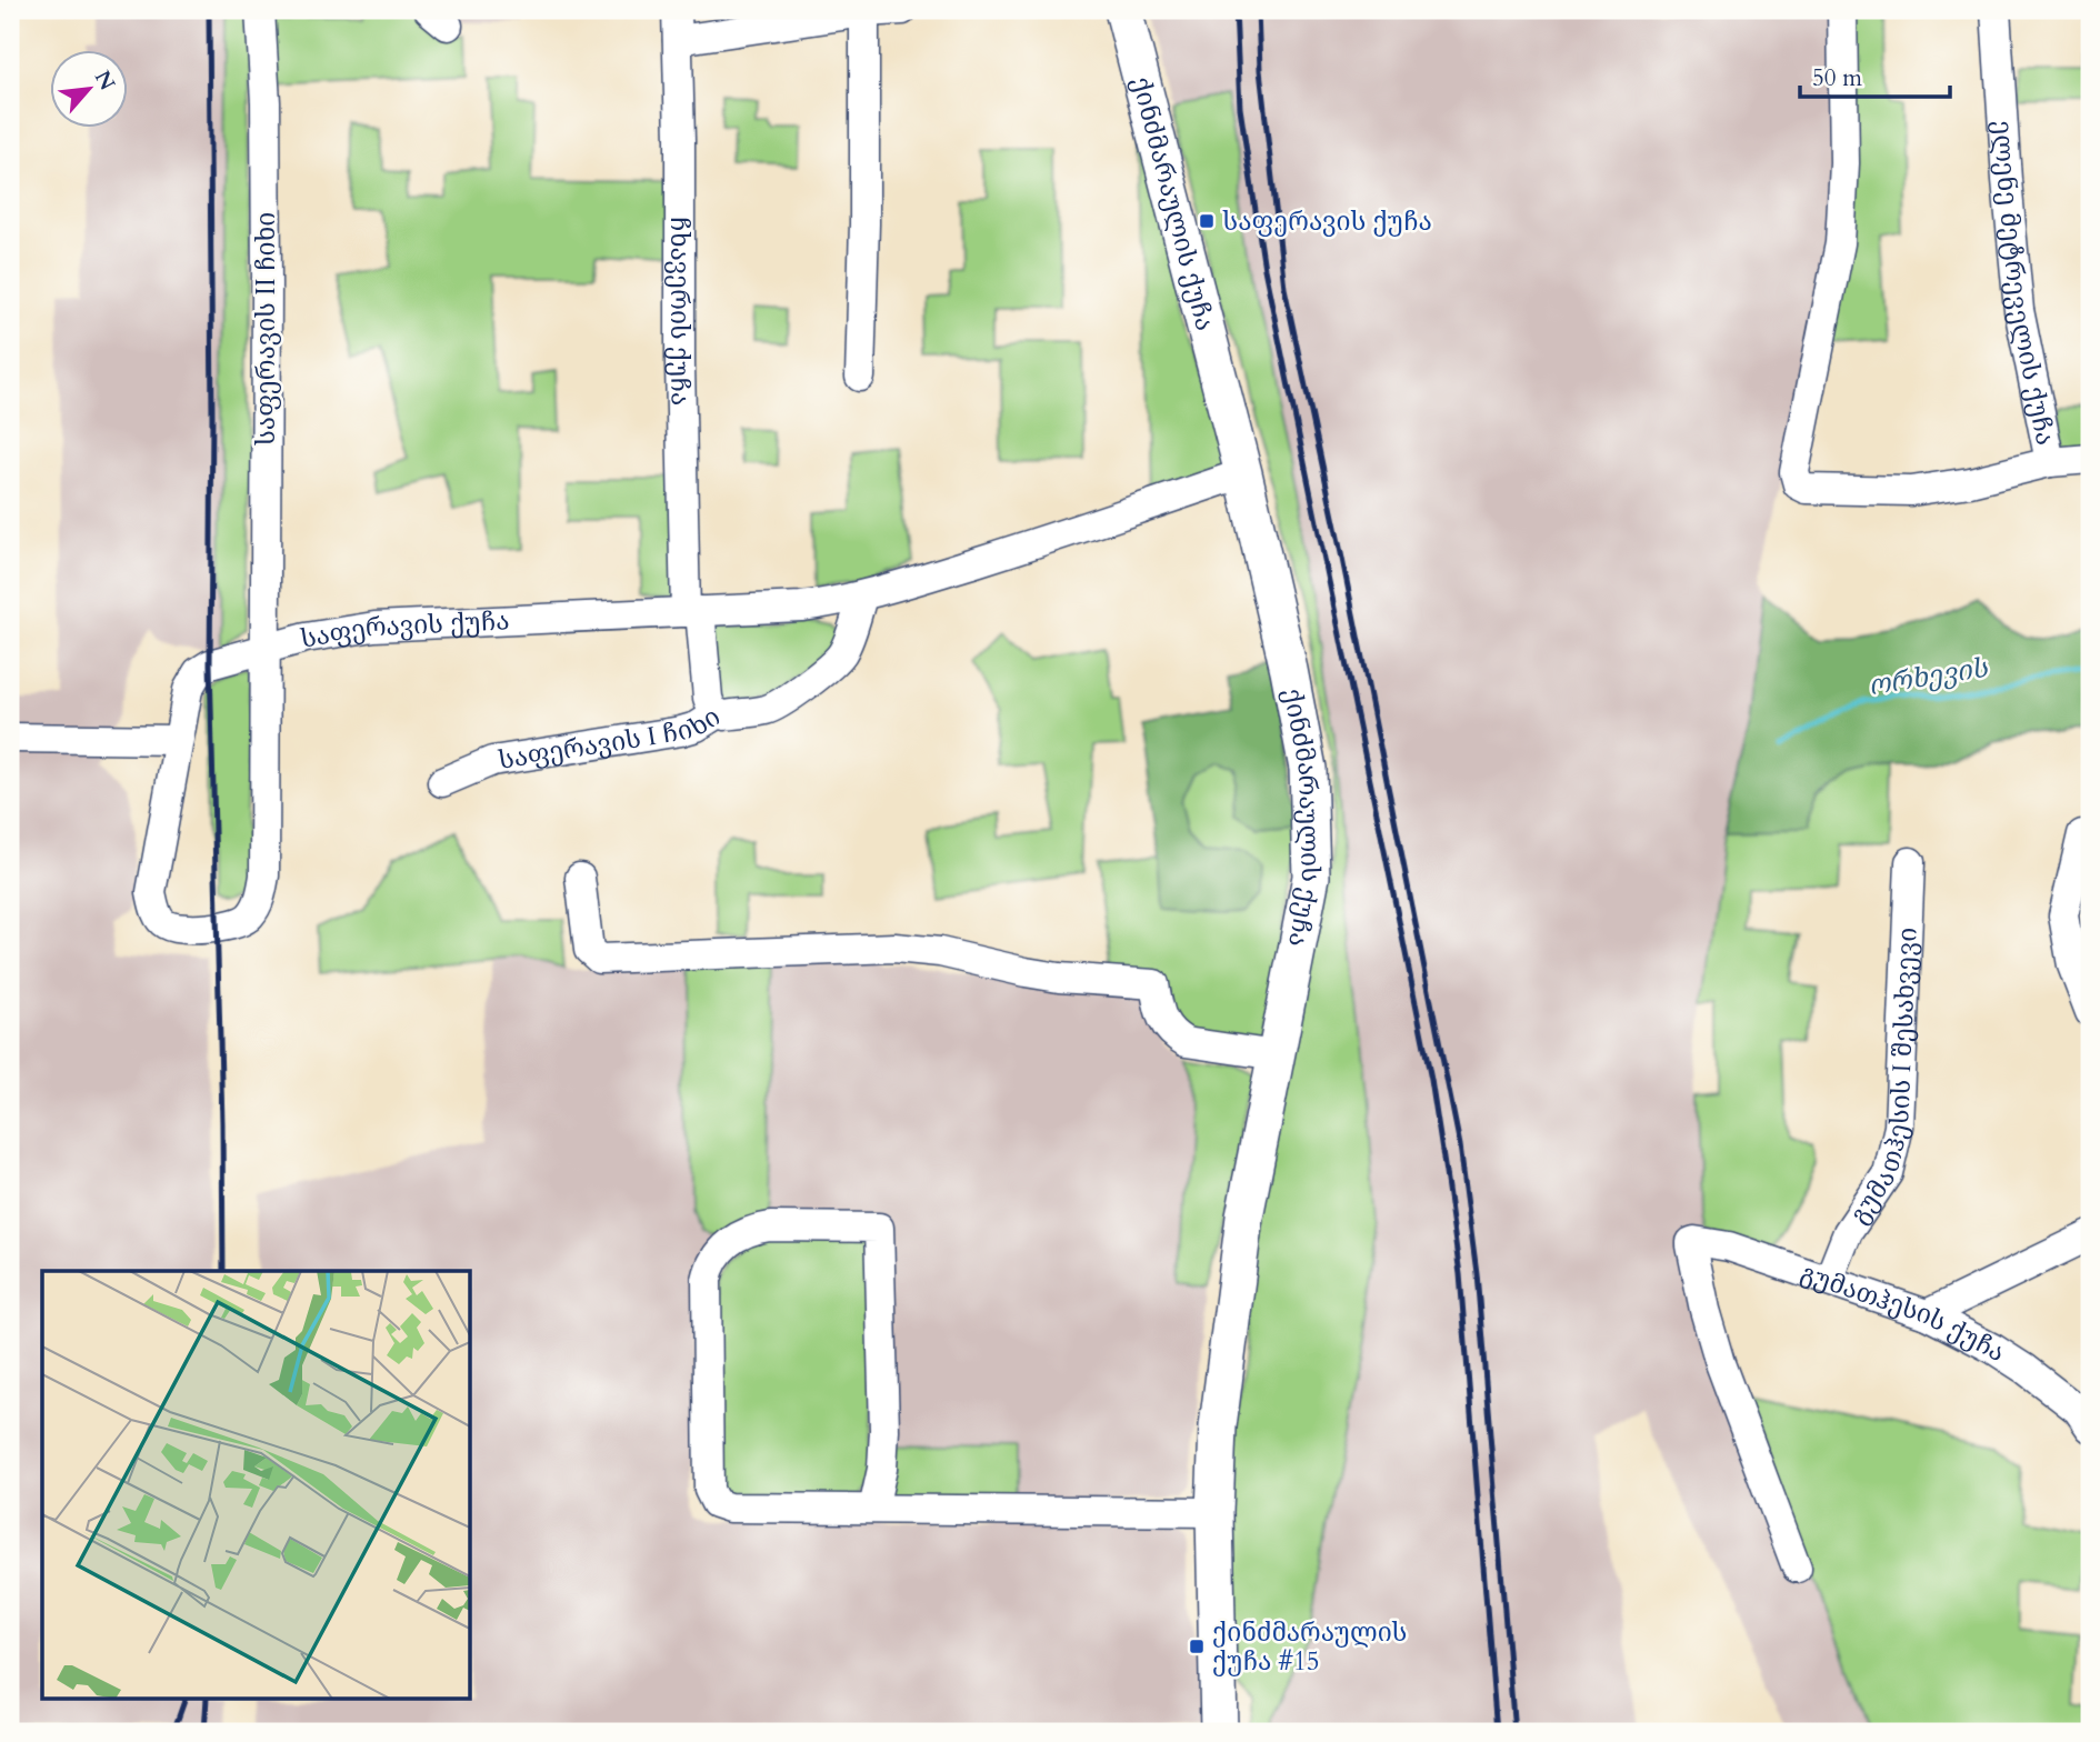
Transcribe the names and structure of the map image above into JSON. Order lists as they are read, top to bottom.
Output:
{
  "streets": {
    "main road": ["ქინძმარაულის ქუჩა"],
    "street": [
      "ელენე მეტრეველის ქუჩა",
      "ჩხავერის ქუჩა",
      "საფერავის II ჩიხი",
      "საფერავის ქუჩა",
      "საფერავის I ჩიხი",
      "გუმათჰესის I შესახვევი",
      "გუმათჰესის ქუჩა"
    ]
  },
  "crossings": [
    ["ქინძმარაულის ქუჩა", "საფერავის ქუჩა"],
    ["ჩხავერის ქუჩა", "საფერავის ქუჩა"],
    ["ჩხავერის ქუჩა", "საფერავის I ჩიხი"],
    ["საფერავის II ჩიხი", "საფერავის ქუჩა"],
    ["საფერავის ქუჩა", "საფერავის I ჩიხი"],
    ["გუმათჰესის I შესახვევი", "გუმათჰესის ქუჩა"]
  ],
  "water": ["ორხევის"],
  "places": {
    "transit": ["საფერავის ქუჩა", "ქინძმარაულის ქუჩა #15"]
  },
  "scale_bar": "50 m",
  "north": "top right"
}
